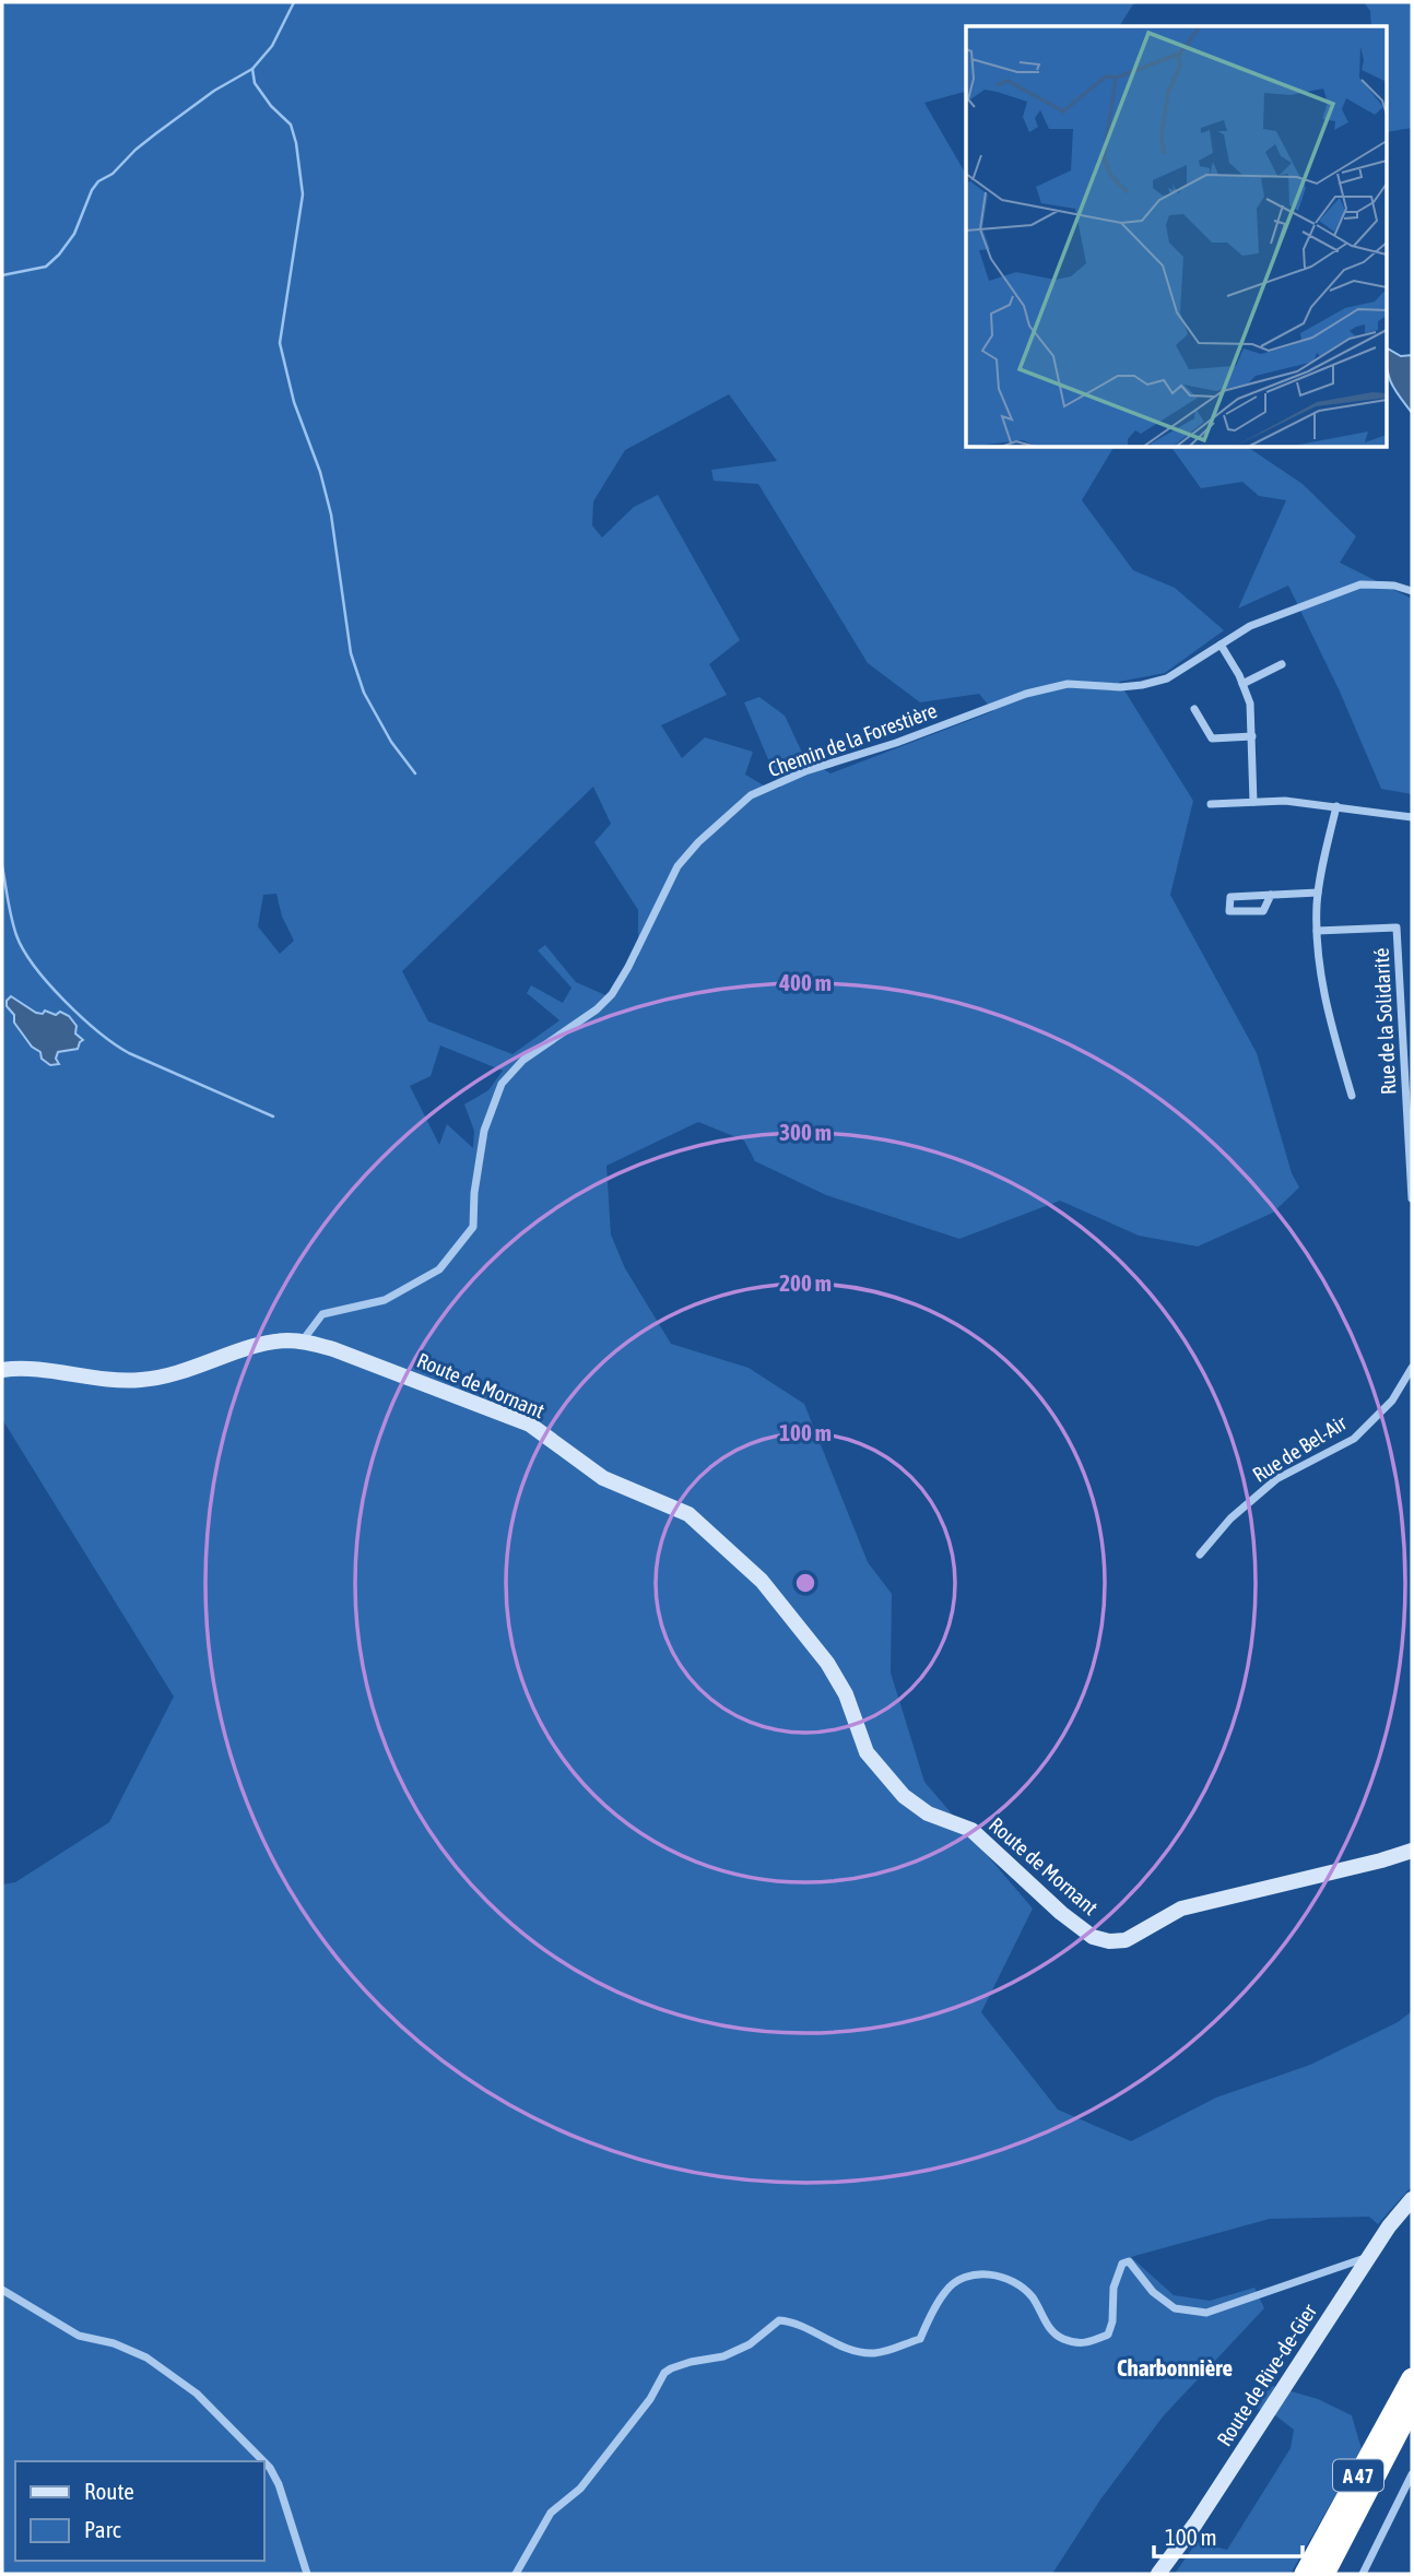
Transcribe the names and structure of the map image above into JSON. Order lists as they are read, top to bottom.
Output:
{
  "streets": {
    "highway": ["A 47"],
    "main road": ["Route de Mornant", "Route de Rive-de-Gier"],
    "street": ["Chemin de la Forestière", "Rue de la Solidarité", "Rue de Bel-Air"]
  },
  "crossings": [
    ["Chemin de la Forestière", "Route de Mornant"]
  ],
  "districts": ["Charbonnière"],
  "legend": ["Route", "Parc"],
  "scale_bar": "100 m",
  "rings": [
    "400 m",
    "300 m",
    "200 m",
    "100 m"
  ]
}
